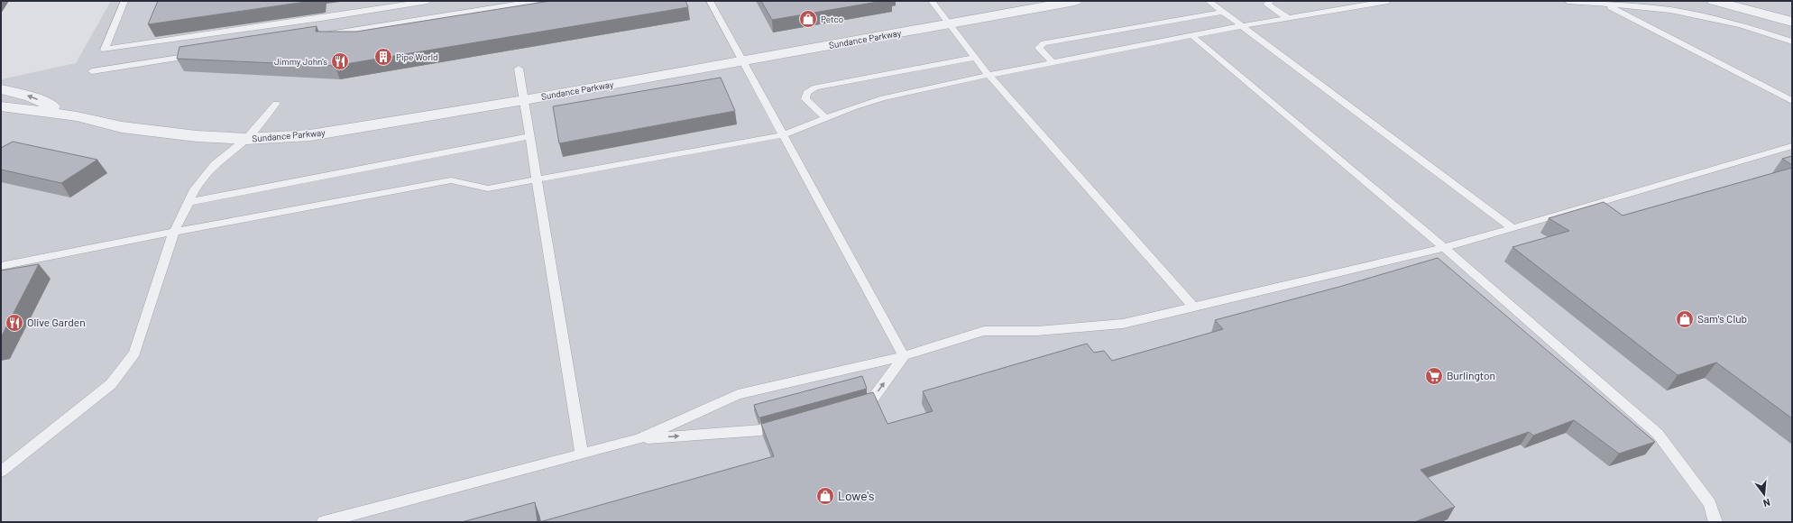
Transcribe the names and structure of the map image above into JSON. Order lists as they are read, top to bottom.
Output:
{
  "streets": {
    "street": ["Sundance Parkway"]
  },
  "places": {
    "shop": ["Petco", "Sam's Club", "Lowe's"],
    "building": ["Pipe World"],
    "restaurant": ["Jimmy John's", "Olive Garden"],
    "supermarket": ["Burlington"]
  },
  "north": "bottom"
}
